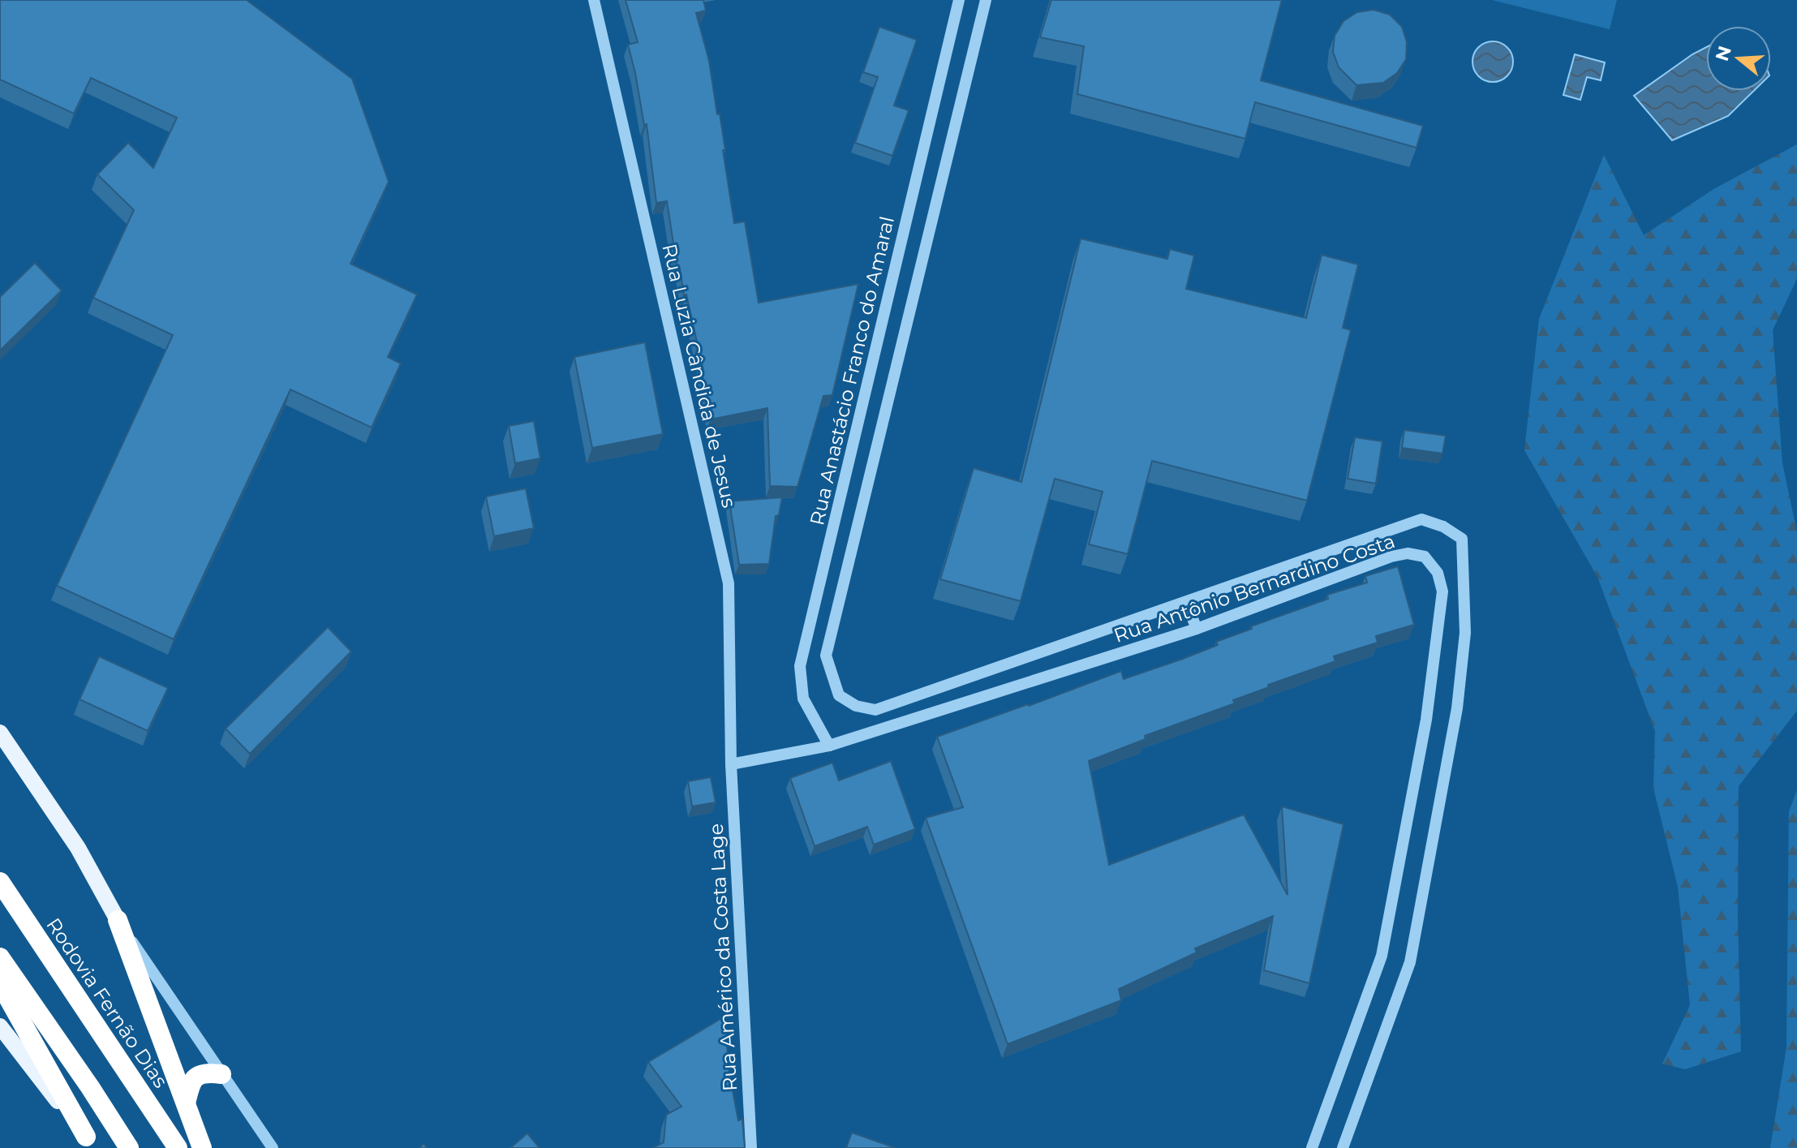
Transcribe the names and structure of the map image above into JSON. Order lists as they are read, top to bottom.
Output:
{
  "streets": {
    "highway": ["Rodovia Fernão Dias"],
    "street": [
      "Rua Anastácio Franco do Amaral",
      "Rua Luzia Cândida de Jesus",
      "Rua Antônio Bernardino Costa",
      "Rua Américo da Costa Lage"
    ]
  },
  "crossings": [
    ["Rua Anastácio Franco do Amaral", "Rua Antônio Bernardino Costa"],
    ["Rua Luzia Cândida de Jesus", "Rua Antônio Bernardino Costa"],
    ["Rua Luzia Cândida de Jesus", "Rua Américo da Costa Lage"],
    ["Rua Antônio Bernardino Costa", "Rua Américo da Costa Lage"]
  ],
  "north": "left"
}
